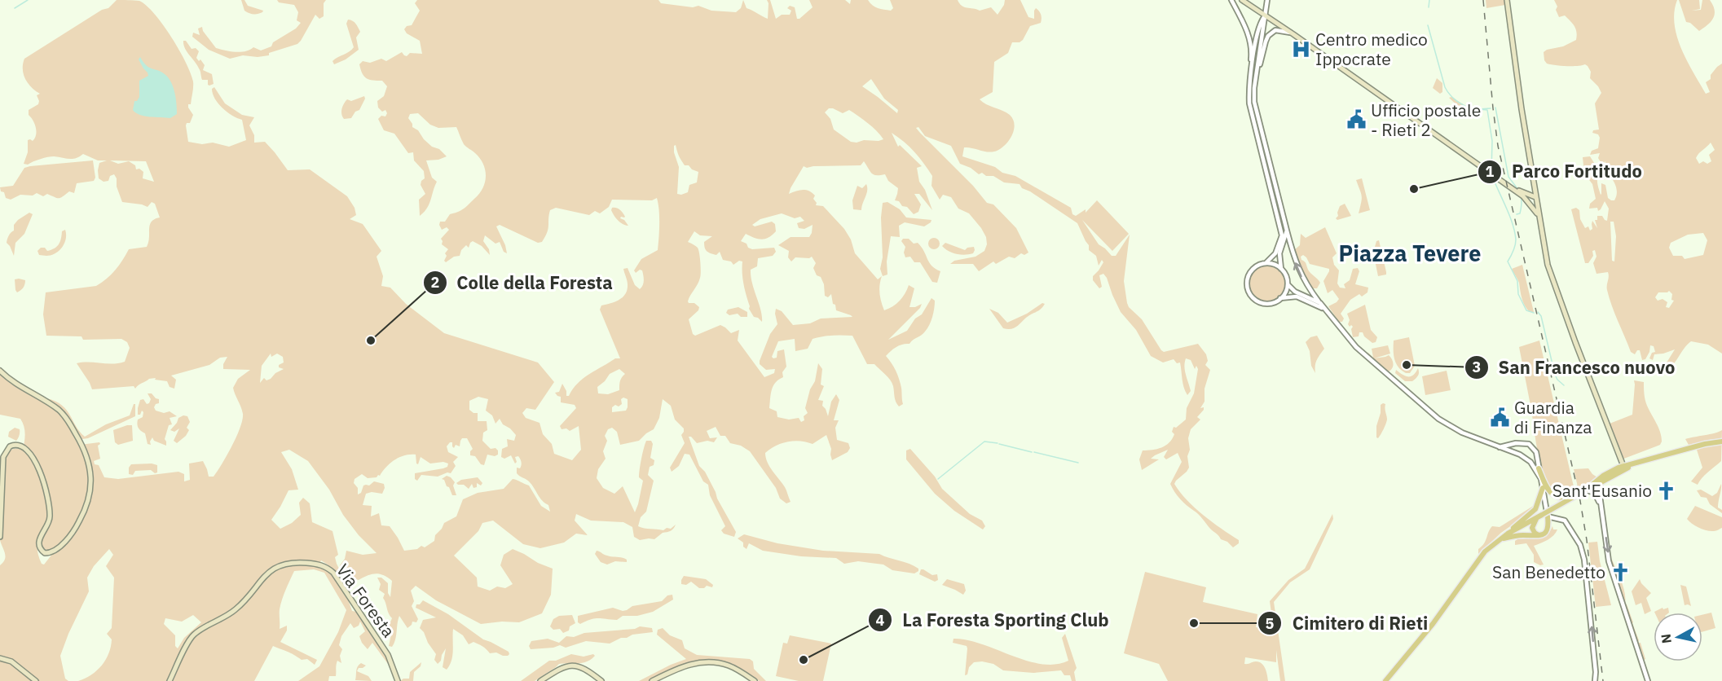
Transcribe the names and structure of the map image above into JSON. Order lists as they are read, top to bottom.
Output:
{
  "streets": {
    "main road": ["Via Foresta"]
  },
  "districts": ["Piazza Tevere"],
  "places": {
    "hospital": ["Centro medico Ippocrate"],
    "public building": ["Ufficio postale - Rieti 2", "Guardia di Finanza"],
    "other": [
      "Parco Fortitudo",
      "Colle della Foresta",
      "San Francesco nuovo",
      "Cimitero di Rieti",
      "La Foresta Sporting Club"
    ],
    "church": ["Sant'Eusanio", "San Benedetto"]
  },
  "north": "left"
}
